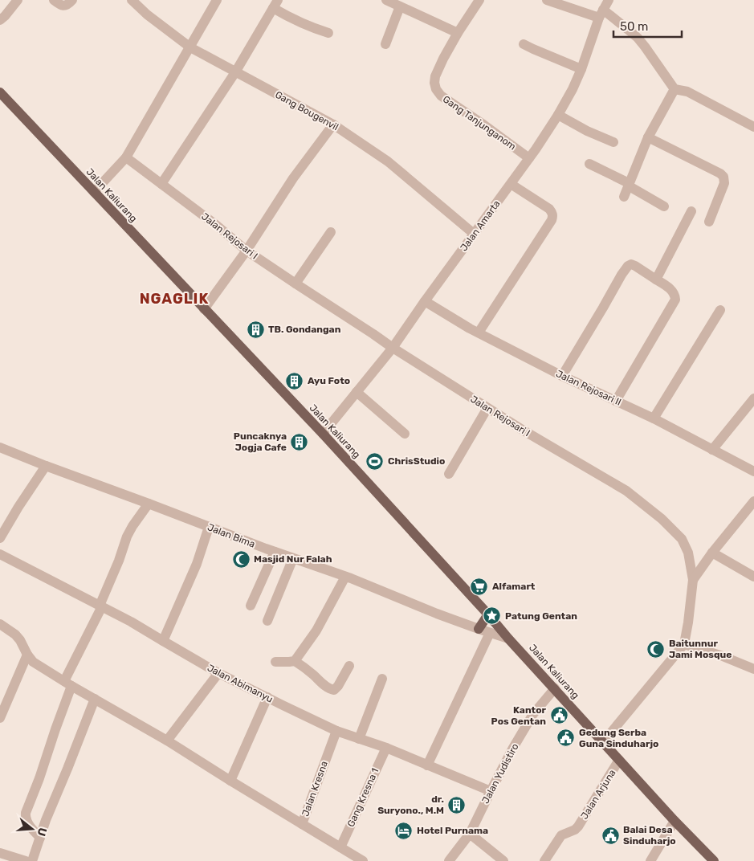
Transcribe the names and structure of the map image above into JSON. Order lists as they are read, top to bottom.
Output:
{
  "streets": {
    "main road": ["Jalan Kaliurang"],
    "street": [
      "Gang Bougenvil",
      "Gang Tanjunganom",
      "Jalan Amarta",
      "Jalan Rejosari I",
      "Jalan Rejosari II",
      "Jalan Bima",
      "Jalan Abimanyu",
      "Jalan Yudistiro",
      "Jalan Kresna",
      "Jalan Arjuna",
      "Gang Kresna 1"
    ]
  },
  "crossings": [
    ["Gang Bougenvil", "Jalan Amarta"],
    ["Gang Tanjunganom", "Jalan Amarta"],
    ["Jalan Kaliurang", "Jalan Amarta"],
    ["Jalan Kaliurang", "Jalan Rejosari I"],
    ["Jalan Kaliurang", "Jalan Bima"],
    ["Jalan Kaliurang", "Jalan Yudistiro"],
    ["Jalan Kaliurang", "Jalan Arjuna"],
    ["Jalan Amarta", "Jalan Rejosari I"],
    ["Jalan Amarta", "Jalan Rejosari II"],
    ["Jalan Abimanyu", "Jalan Yudistiro"],
    ["Jalan Abimanyu", "Jalan Kresna"],
    ["Jalan Abimanyu", "Gang Kresna 1"],
    ["Jalan Kresna", "Gang Kresna 1"]
  ],
  "districts": ["NGAGLIK"],
  "places": {
    "building": [
      "TB. Gondangan",
      "Ayu Foto",
      "Puncaknya Jogja Cafe",
      "dr. Suryono., M.M"
    ],
    "sports": ["ChrisStudio"],
    "mosque": ["Masjid Nur Falah", "Baitunnur Jami Mosque"],
    "supermarket": ["Alfamart"],
    "place": ["Patung Gentan"],
    "public building": ["Kantor Pos Gentan", "Gedung Serba Guna Sinduharjo", "Balai Desa Sinduharjo"],
    "hotel": ["Hotel Purnama"]
  },
  "scale_bar": "50 m",
  "north": "right"
}
